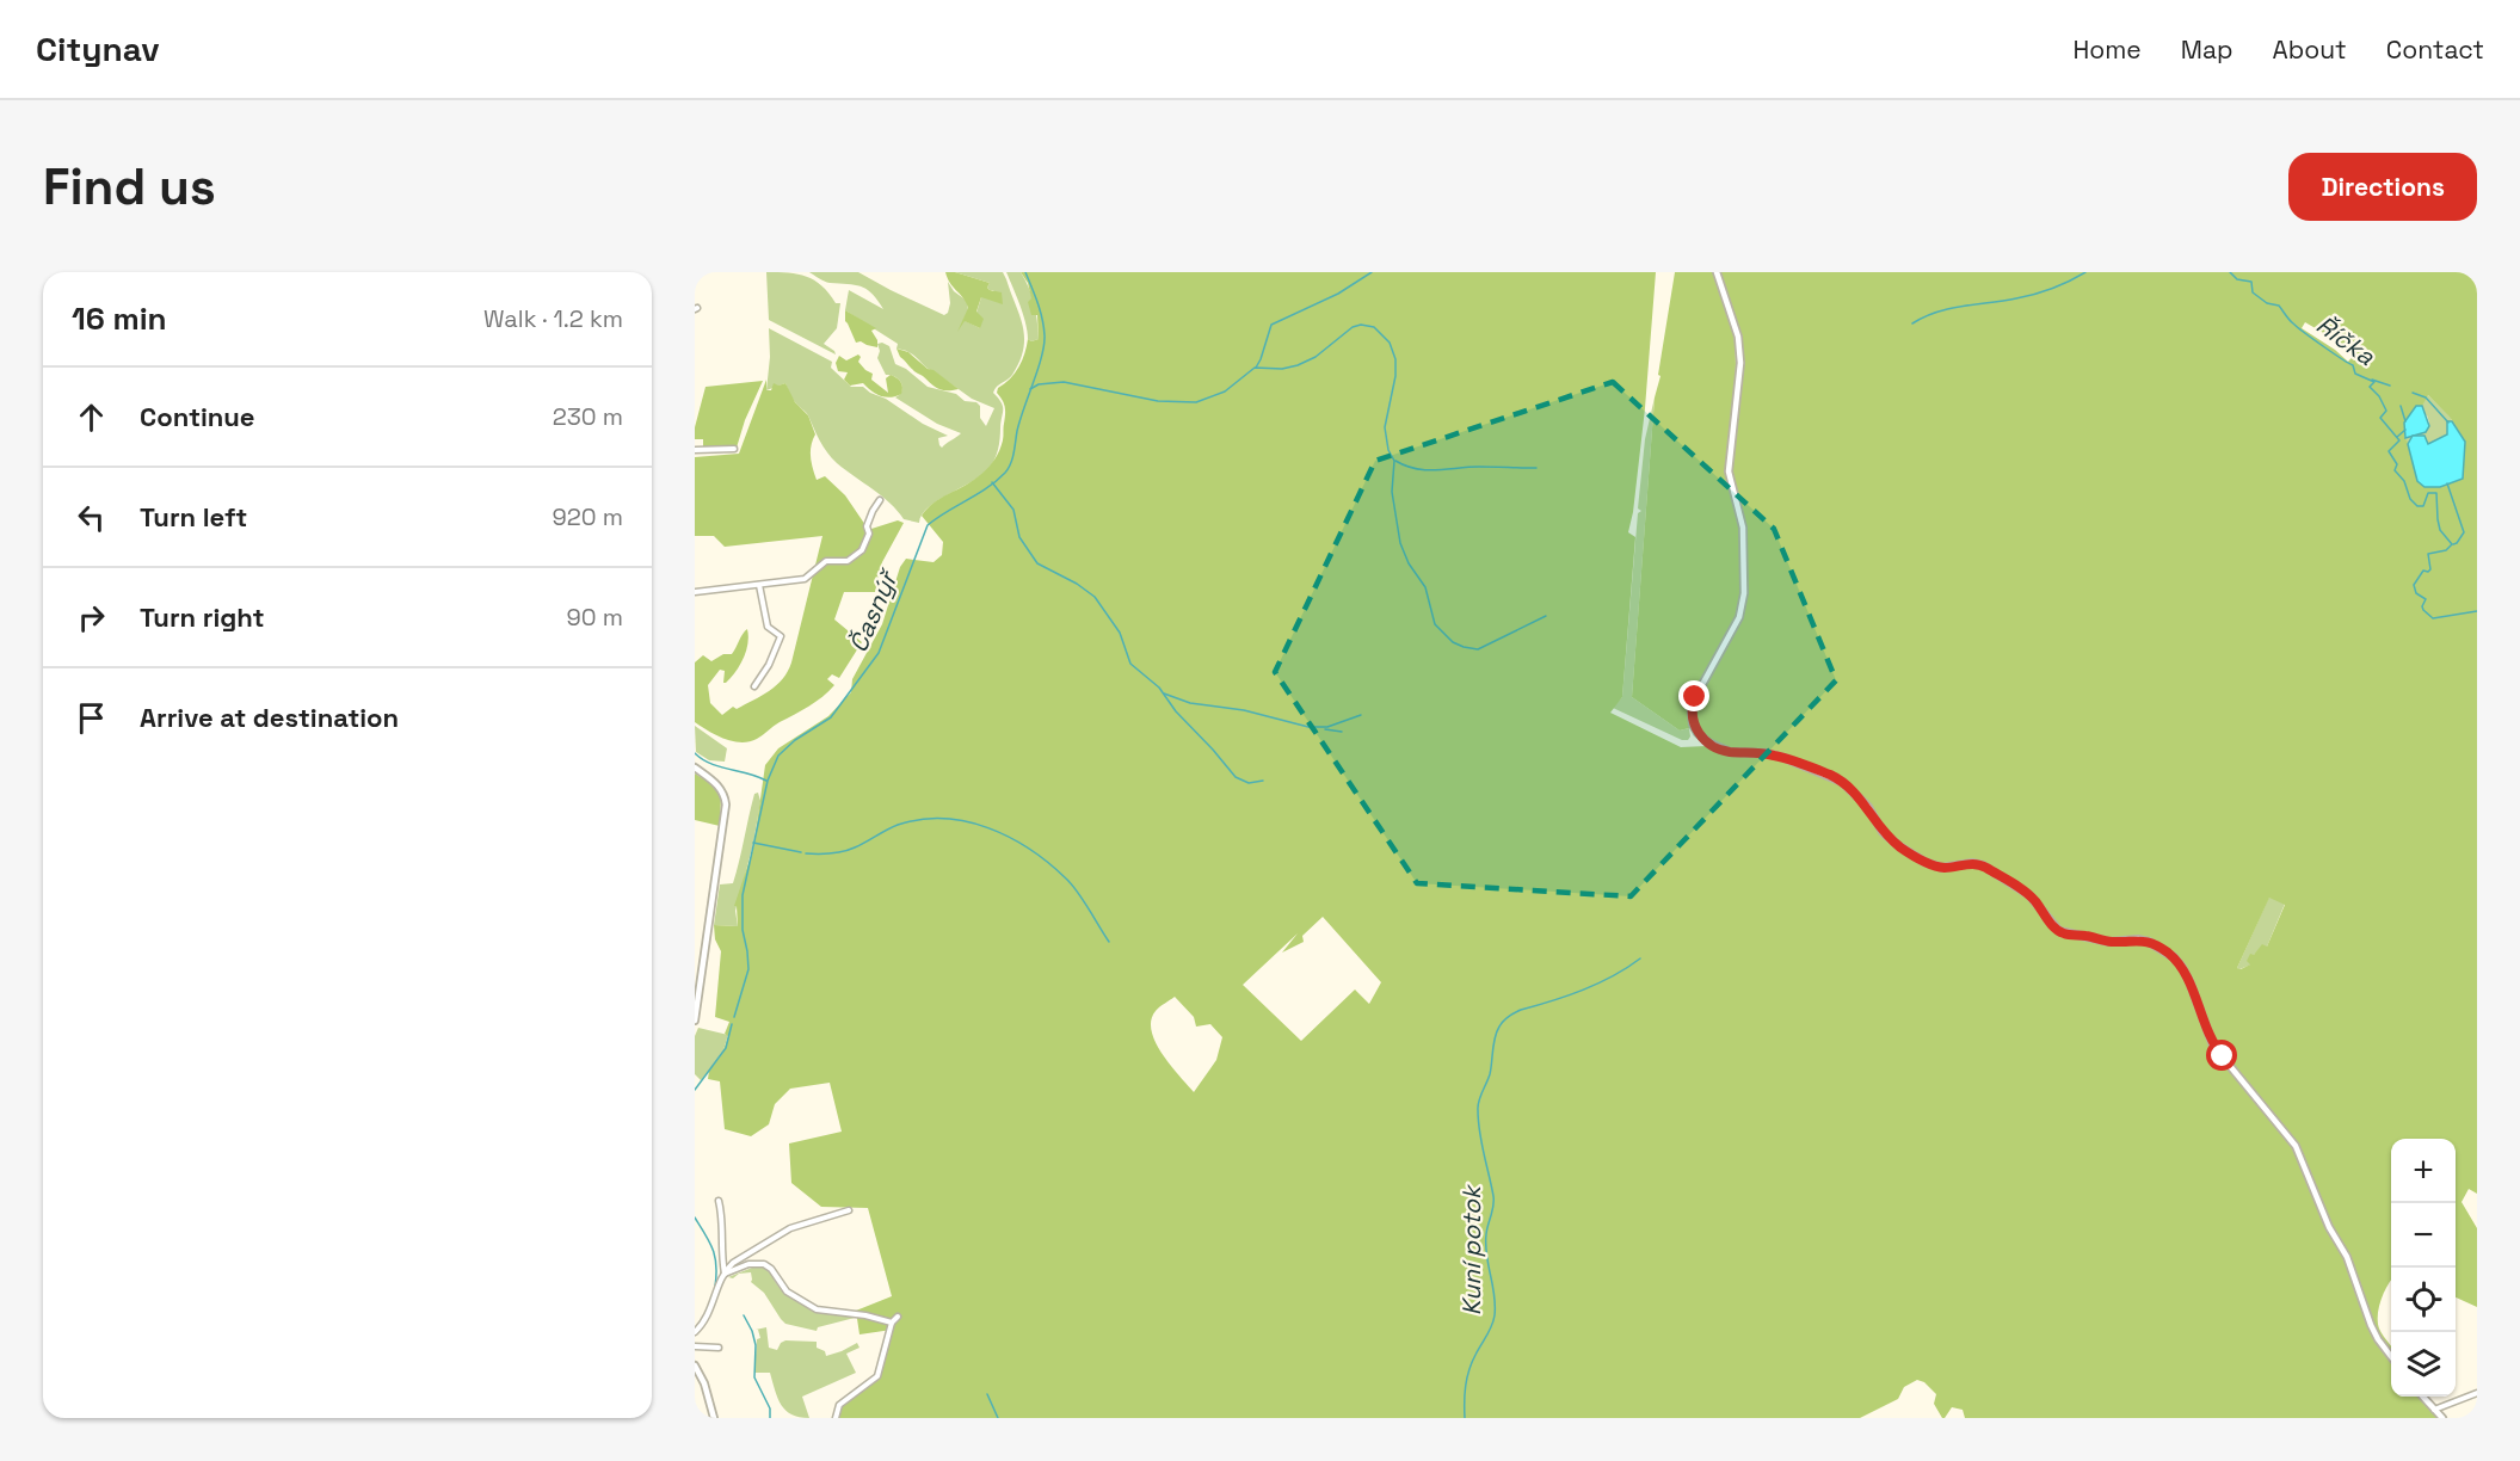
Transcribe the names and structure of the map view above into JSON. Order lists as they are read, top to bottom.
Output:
{
  "water": ["Říčka", "Časnýř", "Kuní potok"],
  "page": {
    "header": "Citynav",
    "nav": [
      "Home",
      "Map",
      "About",
      "Contact"
    ],
    "buttons": "Directions",
    "title": "Find us",
    "heading": ["16 min", "Walk · 1.2 km"],
    "list": [
      ["Continue", "230 m"],
      ["Turn left", "920 m"],
      ["Turn right", "90 m"],
      "Arrive at destination"
    ],
    "map_buttons": ["+", "−"]
  }
}
